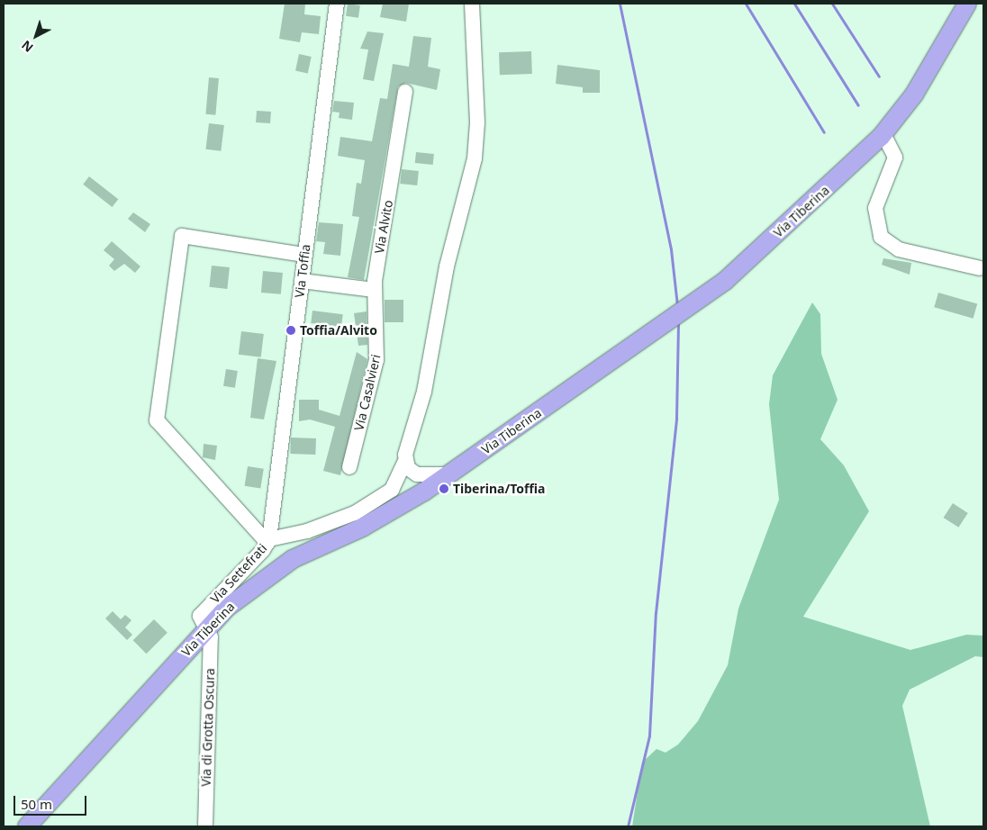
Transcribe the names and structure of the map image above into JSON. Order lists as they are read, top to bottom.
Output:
{
  "streets": {
    "main road": ["Via Tiberina"],
    "street": [
      "Via Alvito",
      "Via Toffia",
      "Via Casalvieri",
      "Via Settefrati",
      "Via di Grotta Oscura"
    ]
  },
  "crossings": [
    ["Via Tiberina", "Via Settefrati"],
    ["Via Tiberina", "Via di Grotta Oscura"],
    ["Via Alvito", "Via Casalvieri"],
    ["Via Toffia", "Via Settefrati"],
    ["Via Settefrati", "Via di Grotta Oscura"]
  ],
  "places": ["Toffia/Alvito", "Tiberina/Toffia"],
  "scale_bar": "50 m",
  "north": "bottom left"
}
